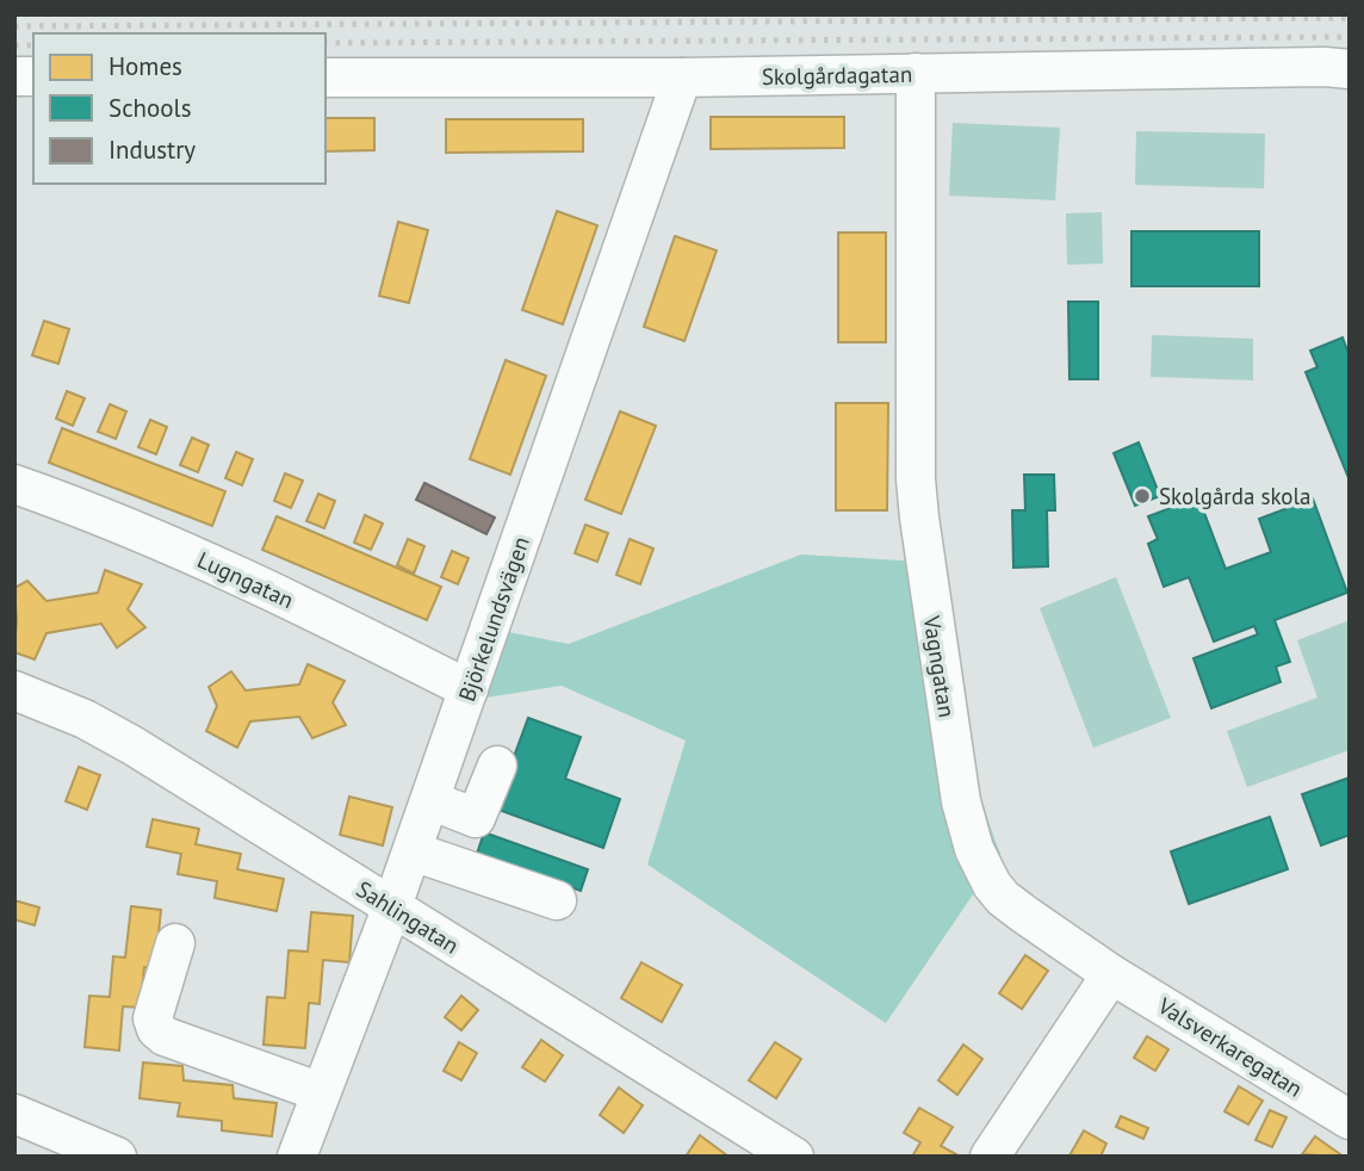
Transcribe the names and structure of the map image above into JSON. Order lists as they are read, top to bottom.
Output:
{
  "streets": {
    "street": [
      "Skolgårdagatan",
      "Lugngatan",
      "Björkelundsvägen",
      "Vagngatan",
      "Sahlingatan",
      "Valsverkaregatan"
    ]
  },
  "crossings": [
    ["Skolgårdagatan", "Björkelundsvägen"],
    ["Skolgårdagatan", "Vagngatan"],
    ["Lugngatan", "Björkelundsvägen"],
    ["Björkelundsvägen", "Sahlingatan"],
    ["Vagngatan", "Valsverkaregatan"]
  ],
  "places": ["Skolgårda skola"],
  "legend": ["Homes", "Schools", "Industry"]
}
